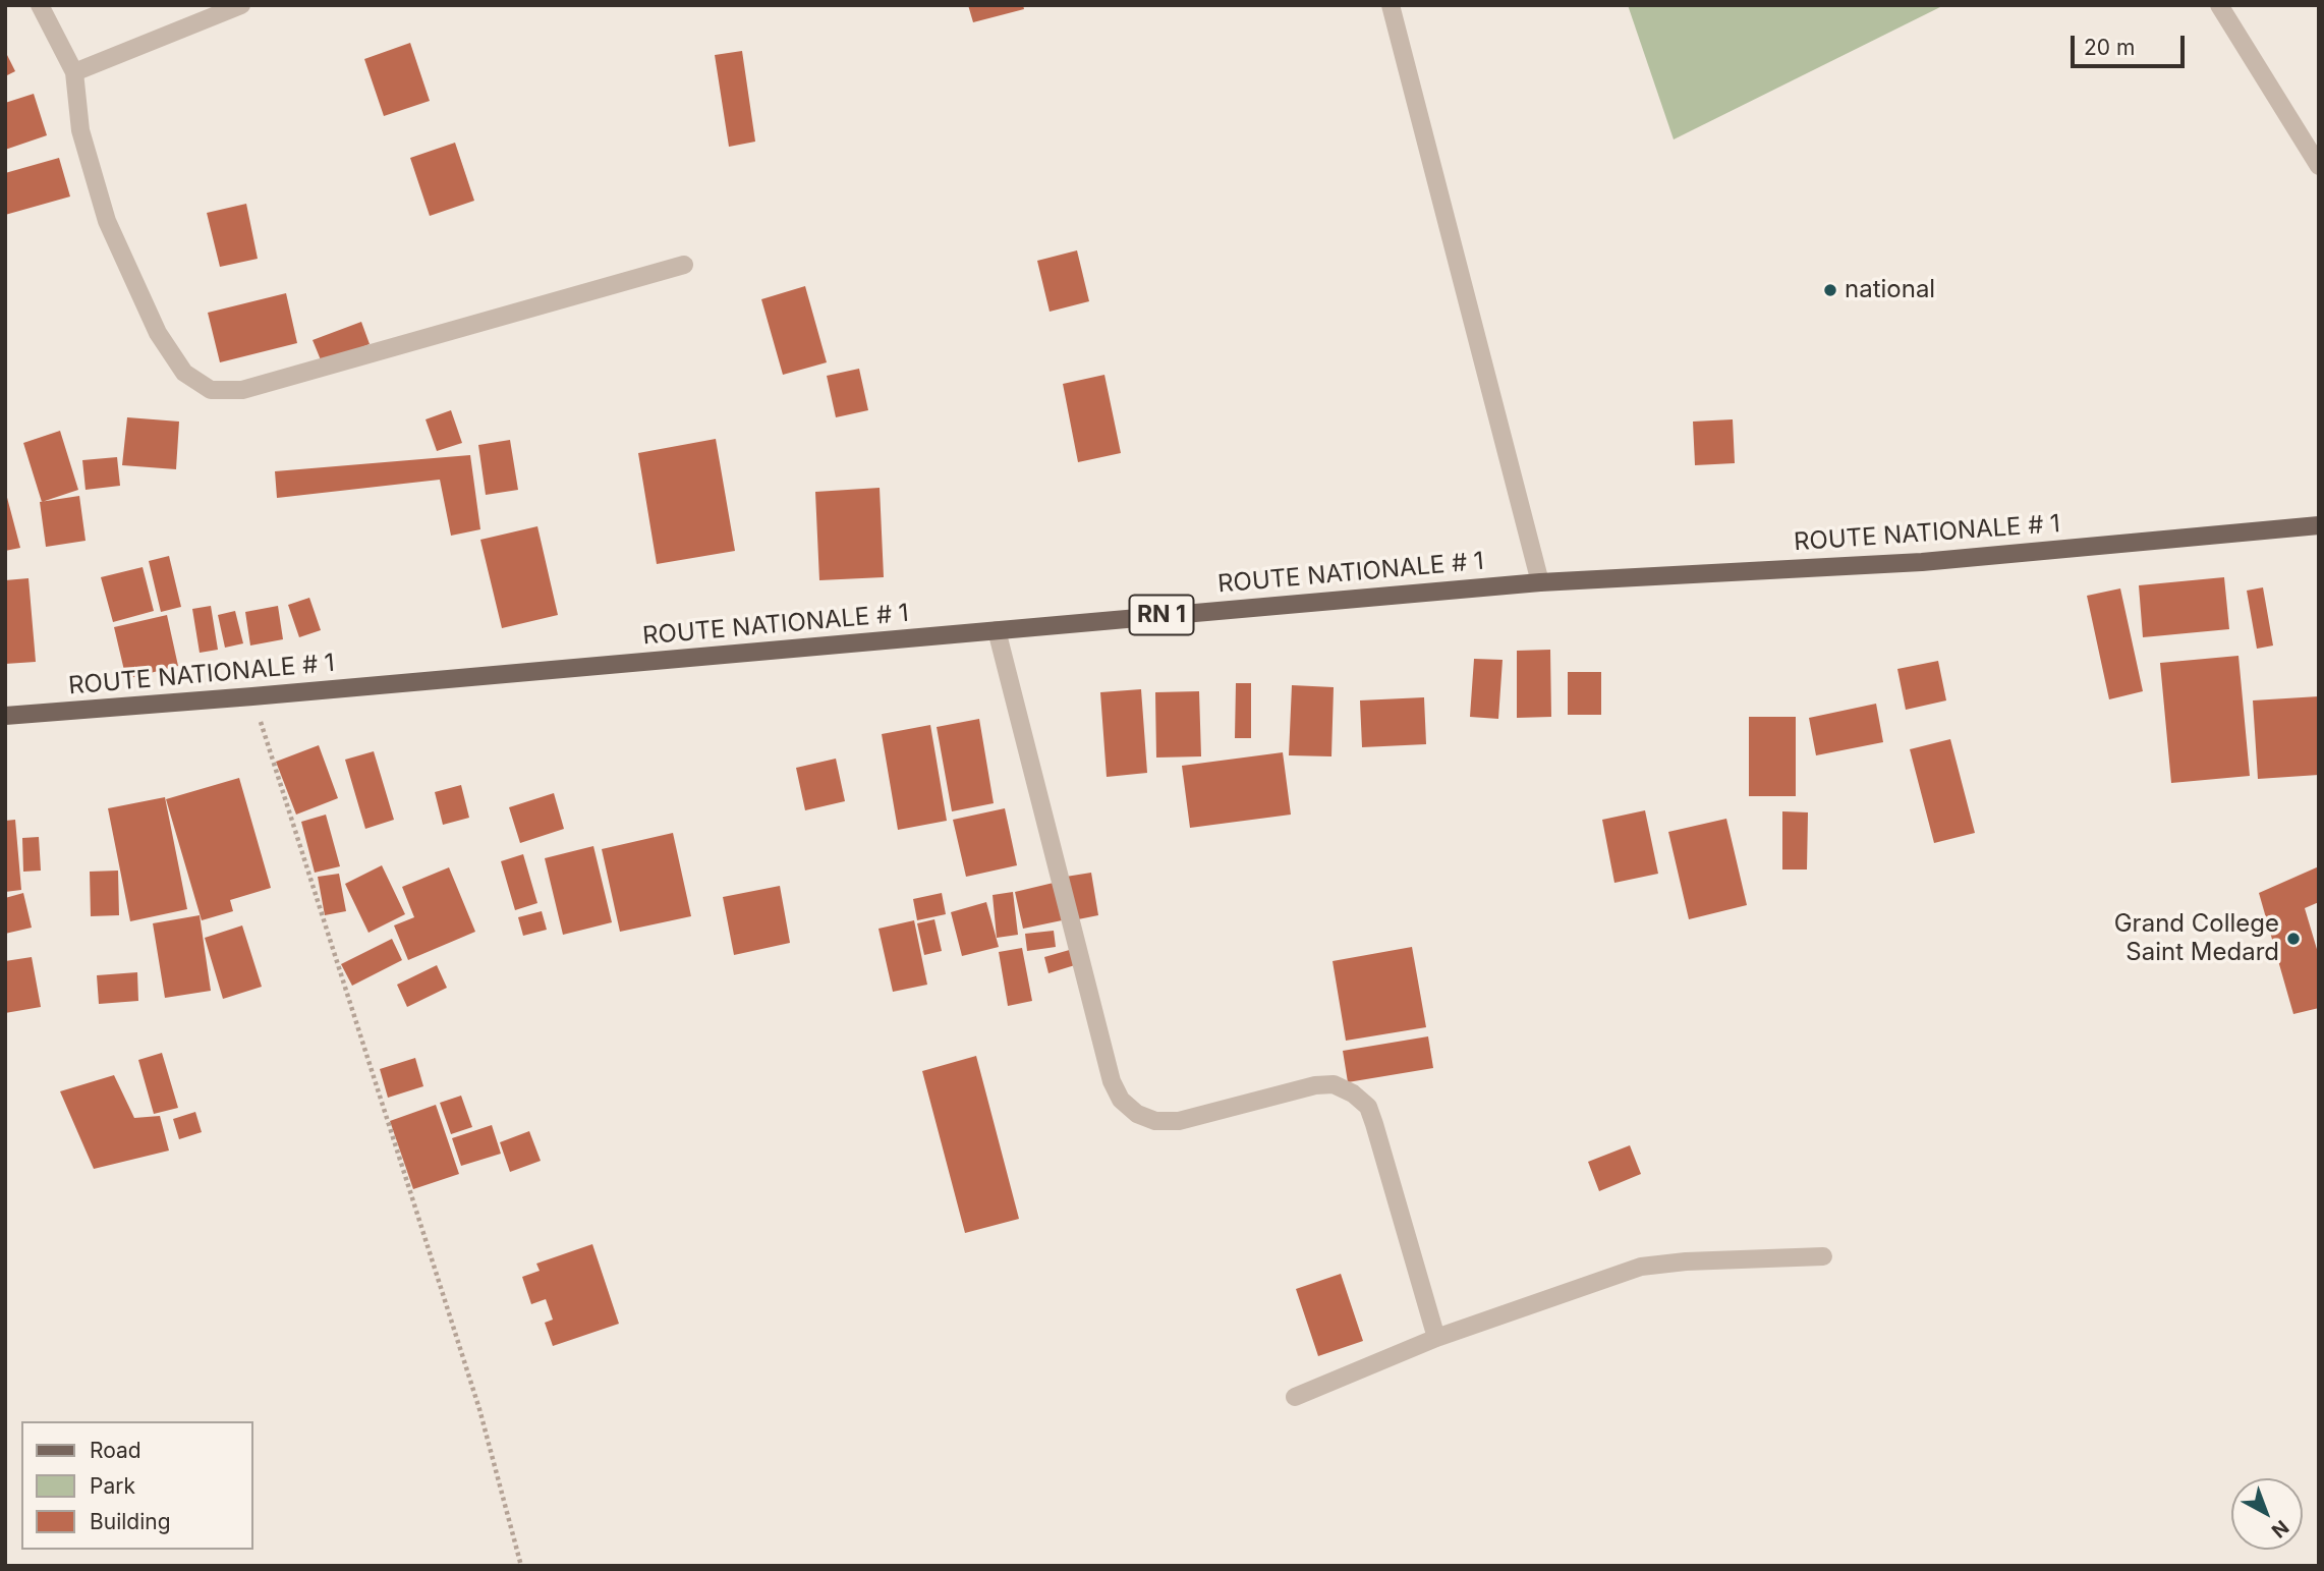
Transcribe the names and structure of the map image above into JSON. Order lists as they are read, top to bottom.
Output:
{
  "streets": {
    "main road": ["ROUTE NATIONALE # 1", "RN 1"]
  },
  "places": ["national", "Grand College Saint Medard"],
  "legend": ["Road", "Park", "Building"],
  "scale_bar": "20 m",
  "north": "bottom right"
}
